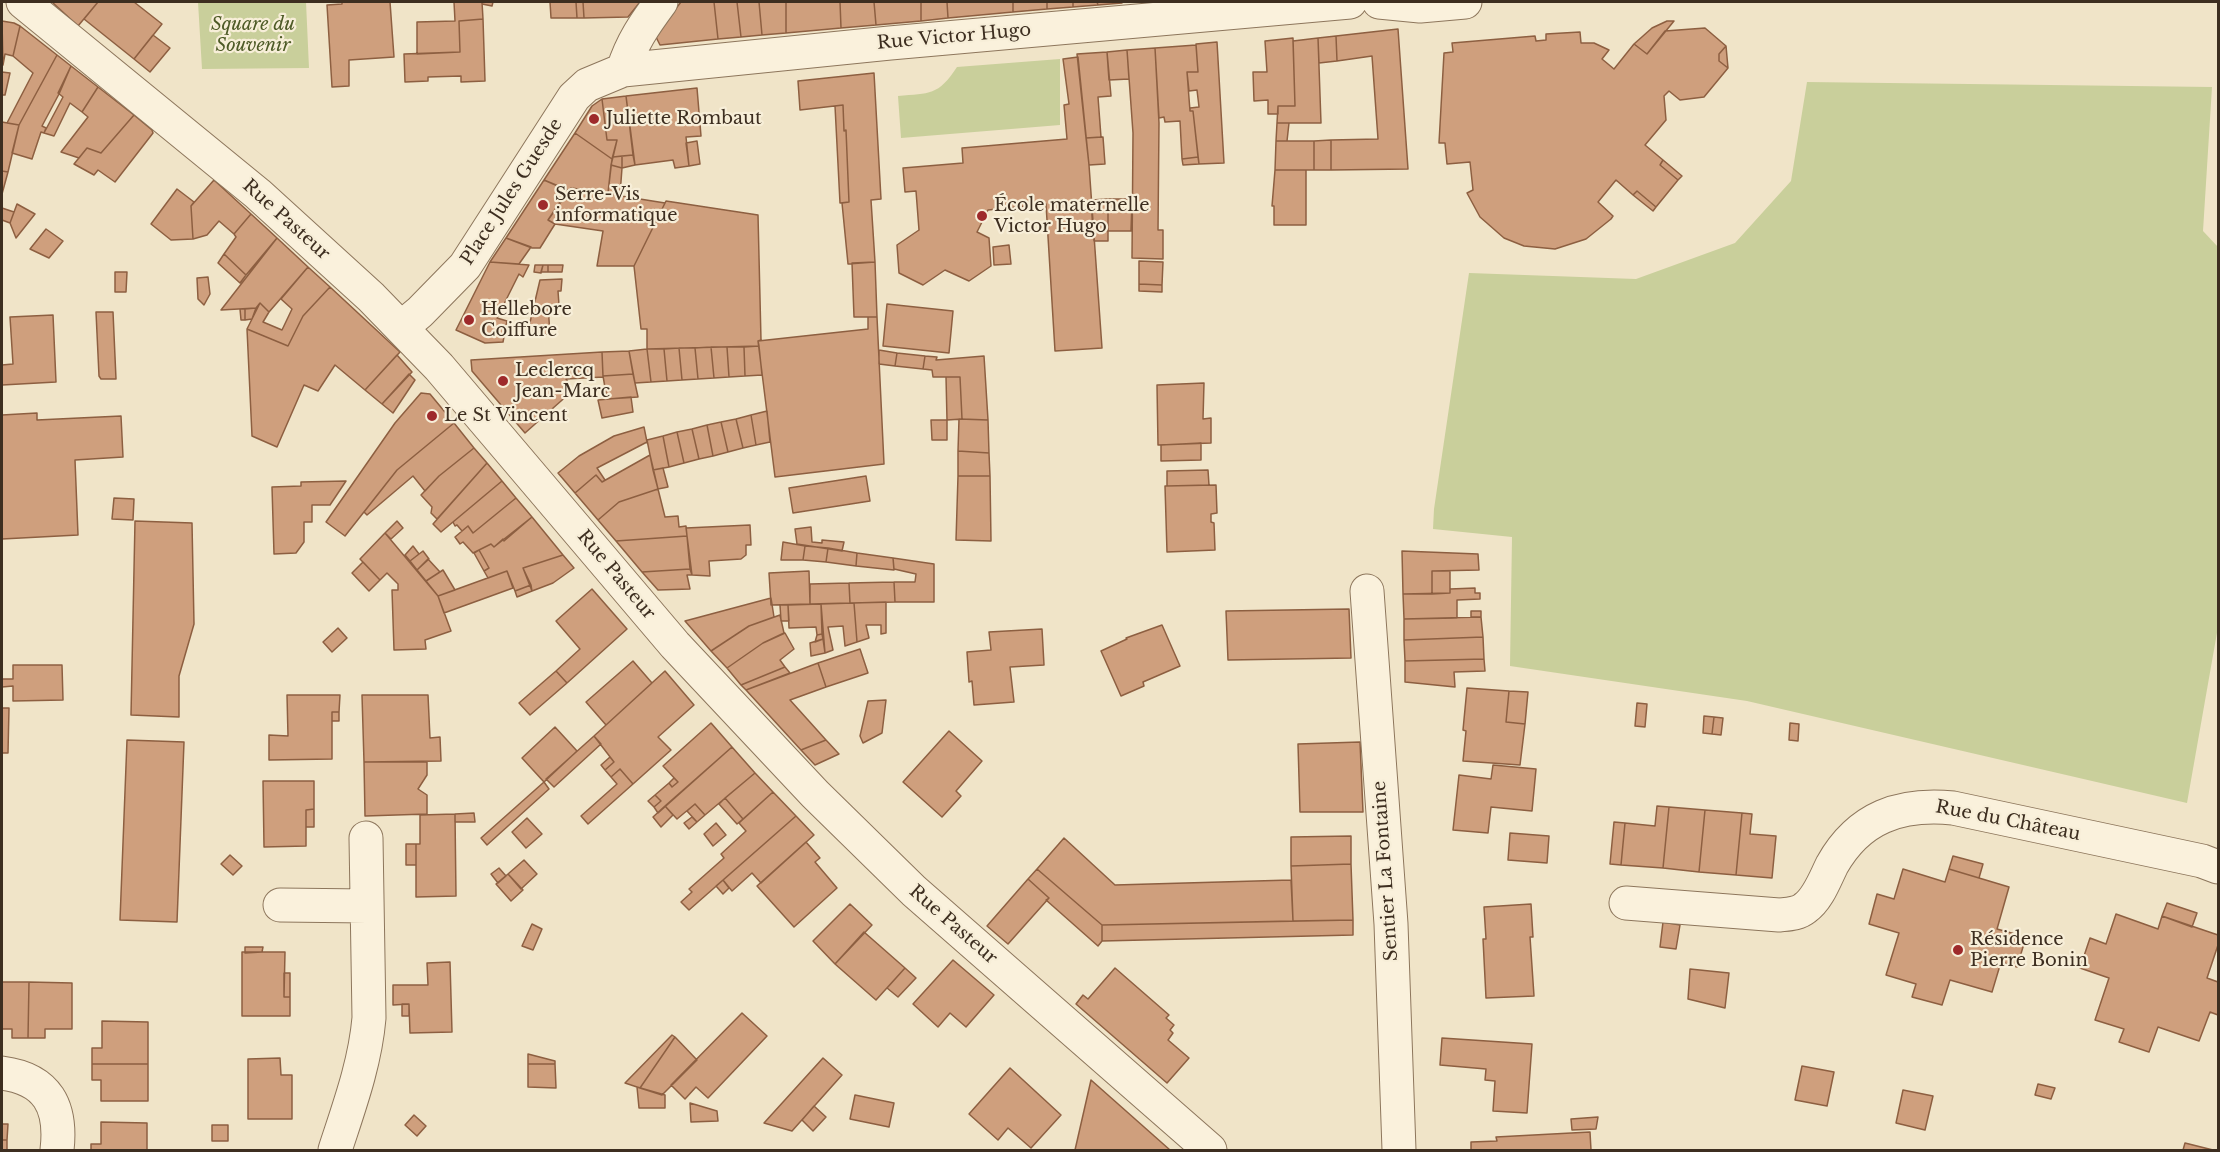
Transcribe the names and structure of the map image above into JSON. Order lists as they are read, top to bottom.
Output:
{
  "streets": {
    "street": [
      "Rue Victor Hugo",
      "Place Jules Guesde",
      "Rue Pasteur",
      "Rue du Château",
      "Sentier La Fontaine"
    ]
  },
  "crossings": [
    ["Rue Victor Hugo", "Place Jules Guesde"],
    ["Place Jules Guesde", "Rue Pasteur"]
  ],
  "parks": ["Square du Souvenir"],
  "places": [
    "Juliette Rombaut",
    "Serre-Vis informatique",
    "École maternelle Victor Hugo",
    "Hellebore Coiffure",
    "Leclercq Jean-Marc",
    "Le St Vincent",
    "Résidence Pierre Bonin"
  ]
}
